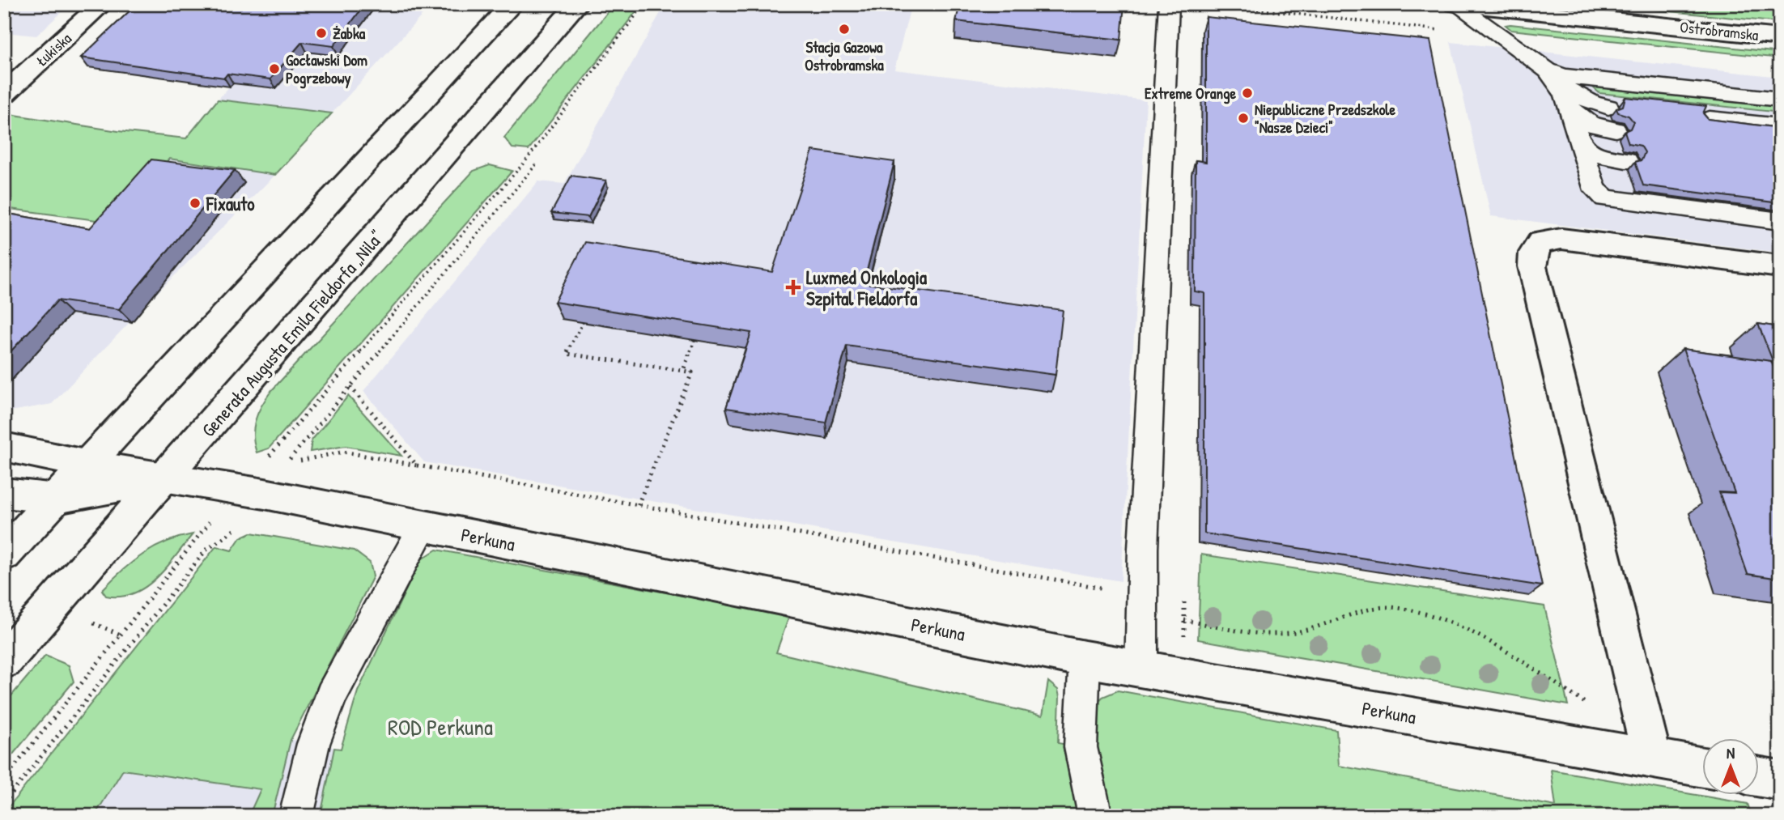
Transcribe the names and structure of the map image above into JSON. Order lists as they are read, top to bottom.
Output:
{
  "streets": {
    "street": [
      "Ostrobramska",
      "Łukiska",
      "Generała Augusta Emila Fieldorfa „Nila”",
      "Perkuna"
    ]
  },
  "crossings": [
    ["Generała Augusta Emila Fieldorfa „Nila”", "Perkuna"]
  ],
  "parks": ["ROD Perkuna"],
  "places": {
    "other": [
      "Stacja Gazowa Ostrobramska",
      "Żabka",
      "Gocławski Dom Pogrzebowy",
      "Extreme Orange",
      "Niepubliczne Przedszkole \"Nasze Dzieci\"",
      "Fixauto"
    ],
    "health": ["Luxmed Onkologia Szpital Fieldorfa"]
  },
  "north": "top"
}
